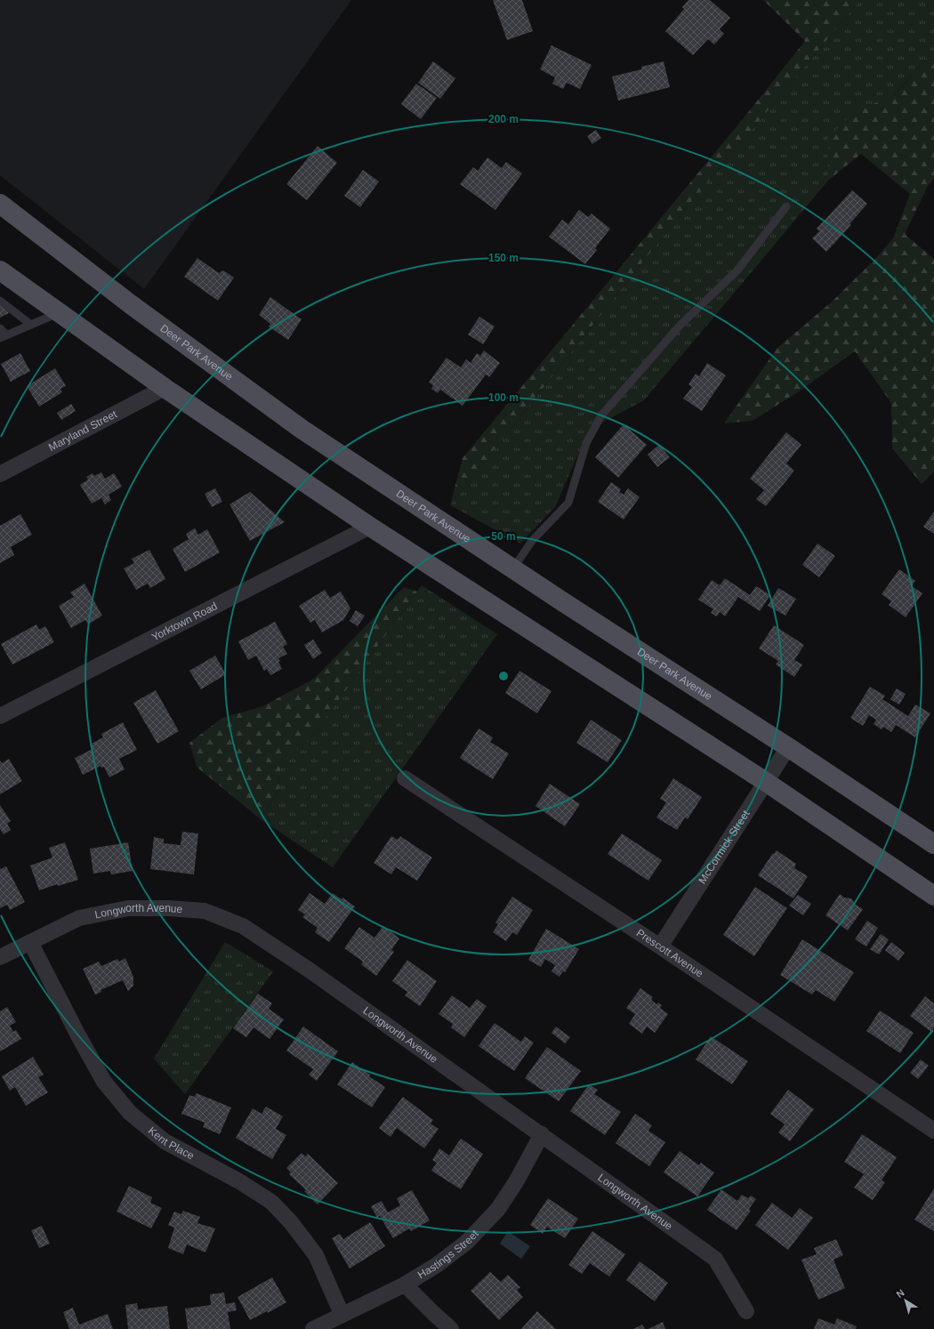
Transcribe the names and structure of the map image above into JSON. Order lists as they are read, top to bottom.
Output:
{
  "streets": {
    "main road": ["Deer Park Avenue"],
    "street": [
      "Maryland Street",
      "Yorktown Road",
      "McCormick Street",
      "Longworth Avenue",
      "Prescott Avenue",
      "Kent Place",
      "Hastings Street"
    ]
  },
  "crossings": [
    ["Deer Park Avenue", "McCormick Street"],
    ["McCormick Street", "Prescott Avenue"],
    ["Longworth Avenue", "Kent Place"],
    ["Longworth Avenue", "Hastings Street"],
    ["Kent Place", "Hastings Street"]
  ],
  "north": "top left",
  "rings": [
    "200 m",
    "150 m",
    "100 m",
    "50 m"
  ]
}
